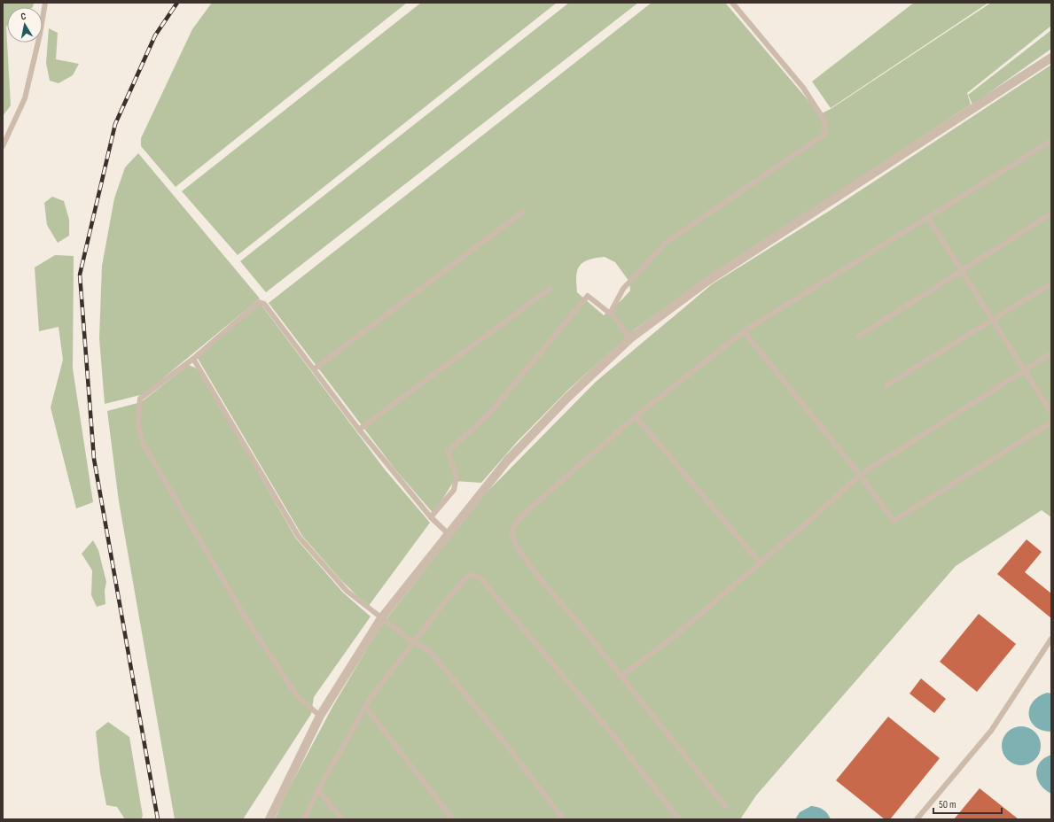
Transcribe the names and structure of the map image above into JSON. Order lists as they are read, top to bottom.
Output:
{
  "scale_bar": "50 m",
  "north": "top"
}
